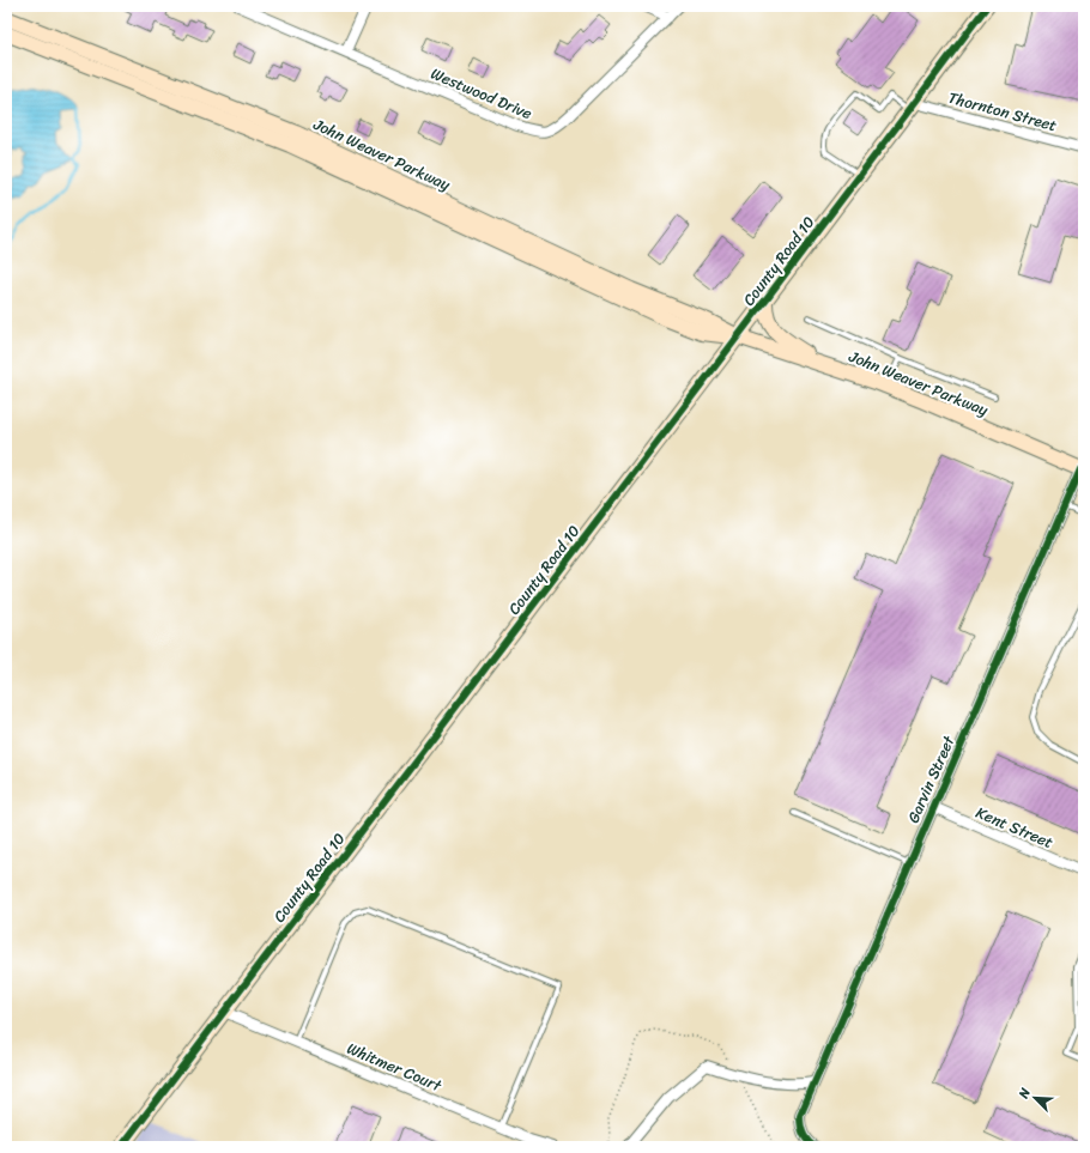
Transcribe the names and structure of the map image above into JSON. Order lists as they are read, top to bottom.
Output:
{
  "streets": {
    "main road": ["John Weaver Parkway", "County Road 10"],
    "street": [
      "Westwood Drive",
      "Thornton Street",
      "Garvin Street",
      "Kent Street",
      "Whitmer Court"
    ]
  },
  "crossings": [
    ["Thornton Street", "County Road 10"],
    ["John Weaver Parkway", "County Road 10"],
    ["John Weaver Parkway", "Garvin Street"],
    ["County Road 10", "Whitmer Court"],
    ["Garvin Street", "Kent Street"]
  ],
  "north": "top left"
}
